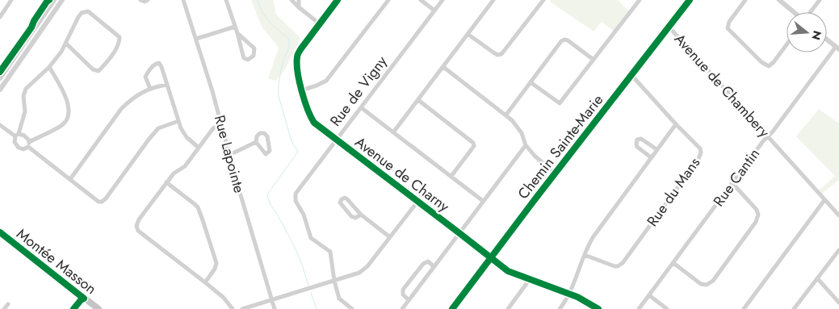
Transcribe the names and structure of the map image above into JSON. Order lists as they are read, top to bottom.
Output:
{
  "streets": {
    "main road": ["Montée Masson"],
    "street": [
      "Avenue de Chambery",
      "Rue de Vigny",
      "Chemin Sainte-Marie",
      "Rue Lapointe",
      "Avenue de Charny",
      "Rue Cantin",
      "Rue du Mans"
    ]
  },
  "crossings": [
    ["Avenue de Chambery", "Chemin Sainte-Marie"],
    ["Avenue de Chambery", "Rue Cantin"],
    ["Rue de Vigny", "Avenue de Charny"],
    ["Chemin Sainte-Marie", "Avenue de Charny"],
    ["Chemin Sainte-Marie", "Rue du Mans"]
  ],
  "north": "right"
}
